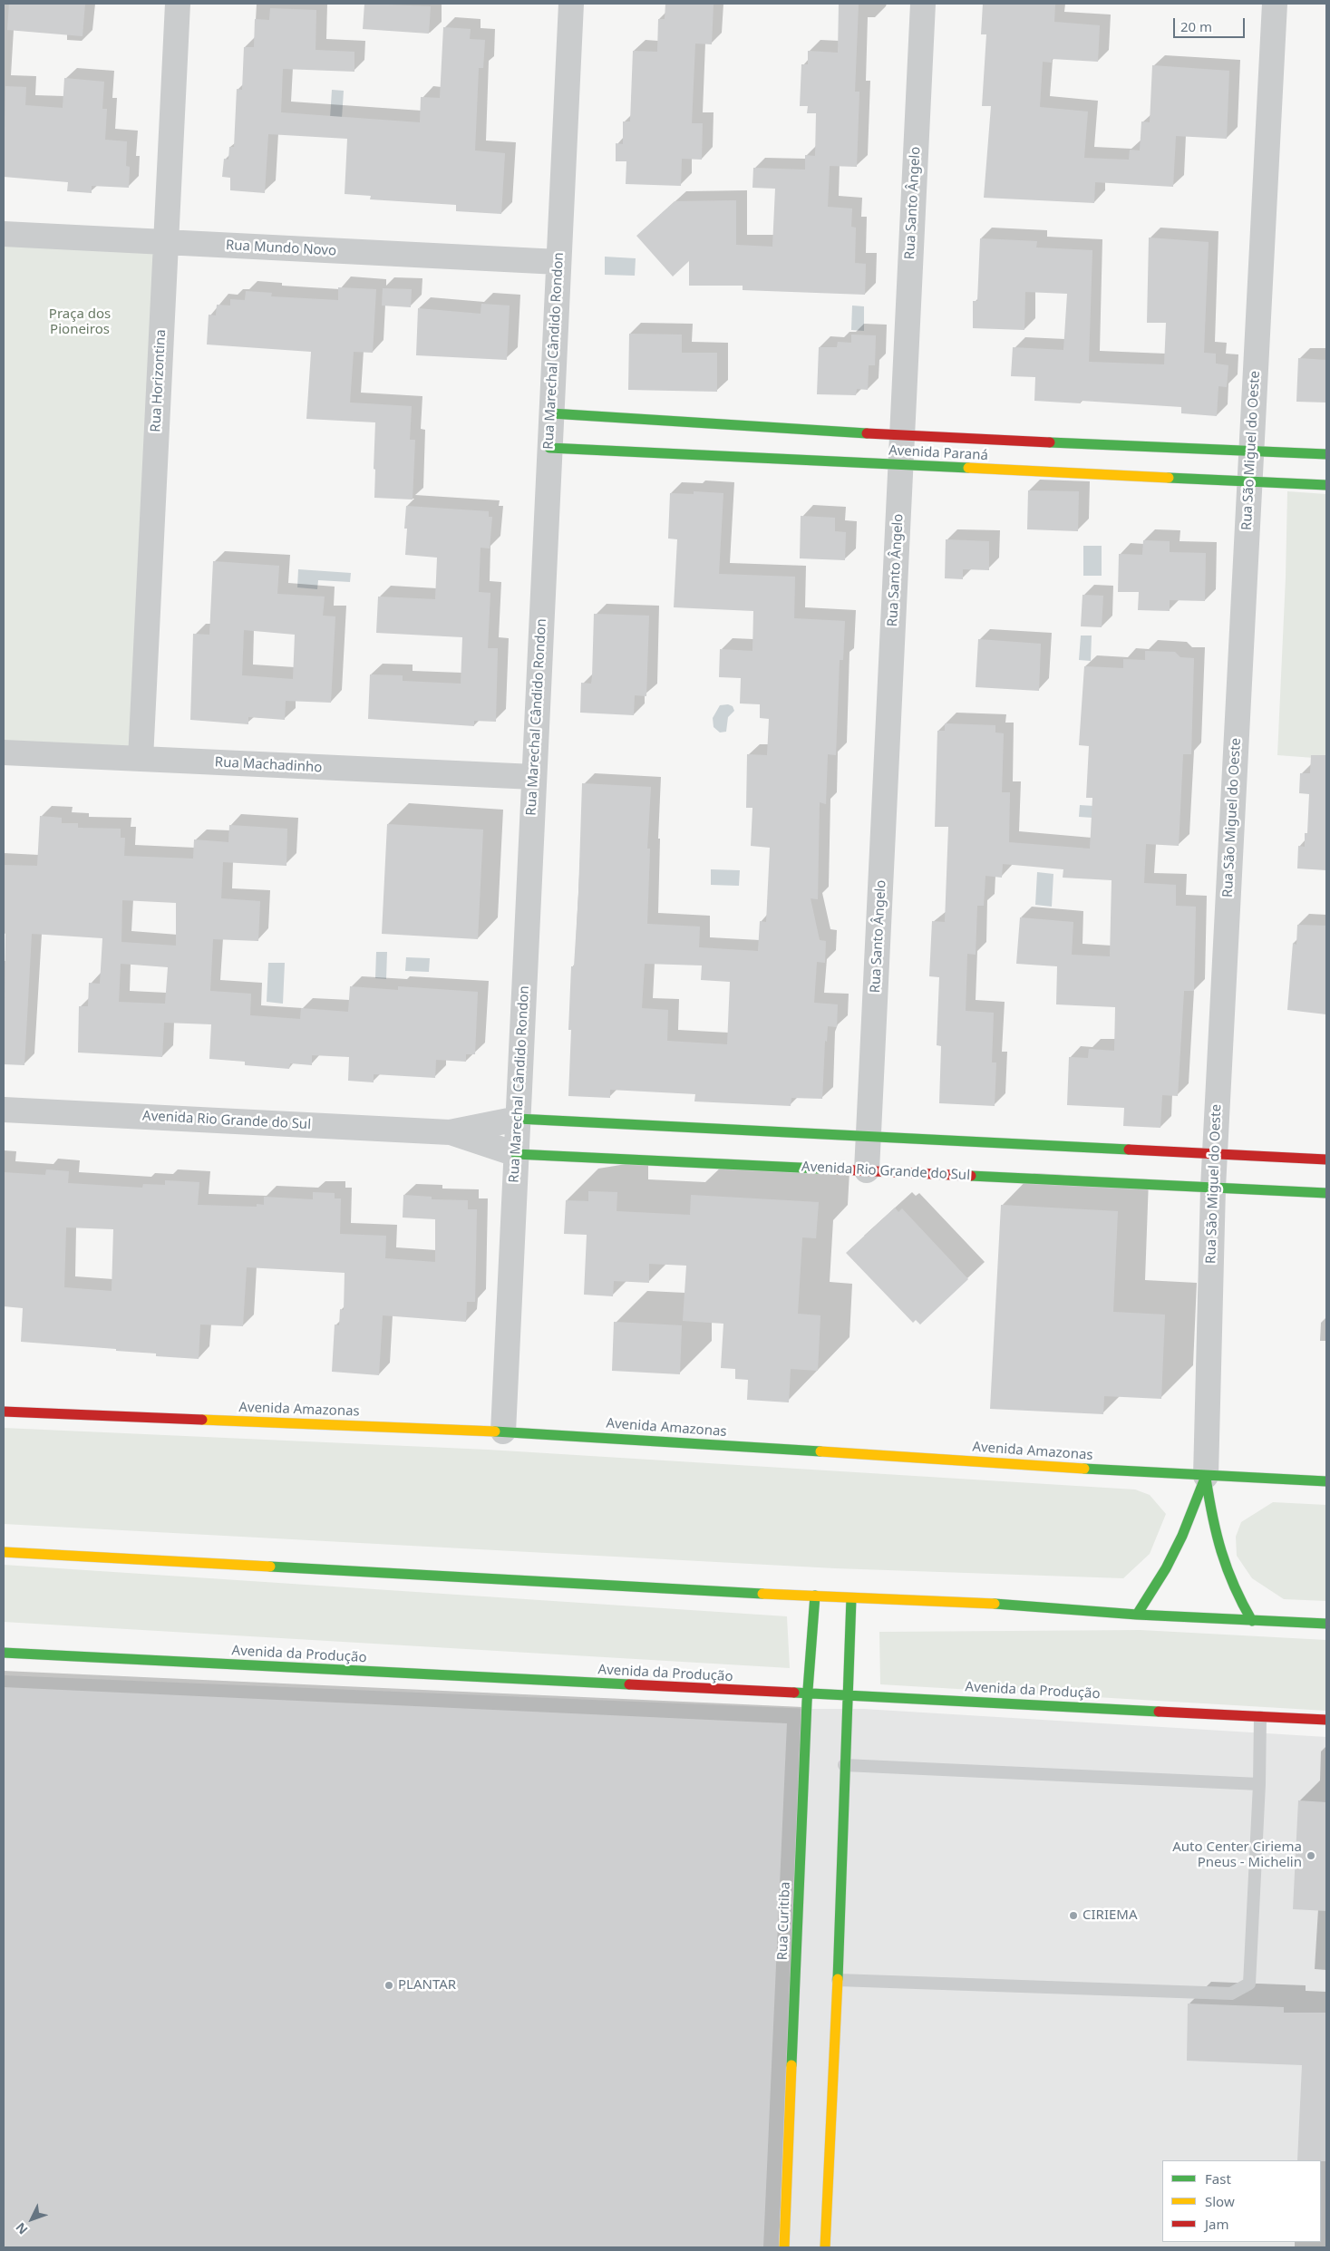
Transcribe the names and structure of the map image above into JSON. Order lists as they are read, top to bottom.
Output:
{
  "streets": {
    "main road": [
      "Rua São Miguel do Oeste",
      "Avenida Paraná",
      "Avenida Rio Grande do Sul",
      "Avenida Amazonas",
      "Avenida da Produção",
      "Rua Curitiba"
    ],
    "street": [
      "Rua Santo Ângelo",
      "Rua Mundo Novo",
      "Rua Marechal Cândido Rondon",
      "Rua Horizontina",
      "Rua Machadinho"
    ]
  },
  "crossings": [
    ["Rua Santo Ângelo", "Avenida Paraná"],
    ["Rua Santo Ângelo", "Avenida Rio Grande do Sul"],
    ["Rua Mundo Novo", "Rua Marechal Cândido Rondon"],
    ["Rua Mundo Novo", "Rua Horizontina"],
    ["Rua Marechal Cândido Rondon", "Avenida Paraná"],
    ["Rua Marechal Cândido Rondon", "Rua Machadinho"],
    ["Rua Marechal Cândido Rondon", "Avenida Rio Grande do Sul"],
    ["Rua Marechal Cândido Rondon", "Avenida Amazonas"],
    ["Rua Horizontina", "Rua Machadinho"],
    ["Rua São Miguel do Oeste", "Avenida Paraná"],
    ["Rua São Miguel do Oeste", "Avenida Rio Grande do Sul"],
    ["Rua São Miguel do Oeste", "Avenida Amazonas"],
    ["Avenida da Produção", "Rua Curitiba"]
  ],
  "parks": ["Praça dos Pioneiros"],
  "places": ["Auto Center Ciriema Pneus - Michelin", "CIRIEMA", "PLANTAR"],
  "legend": ["Fast", "Slow", "Jam"],
  "scale_bar": "20 m",
  "north": "bottom left"
}
